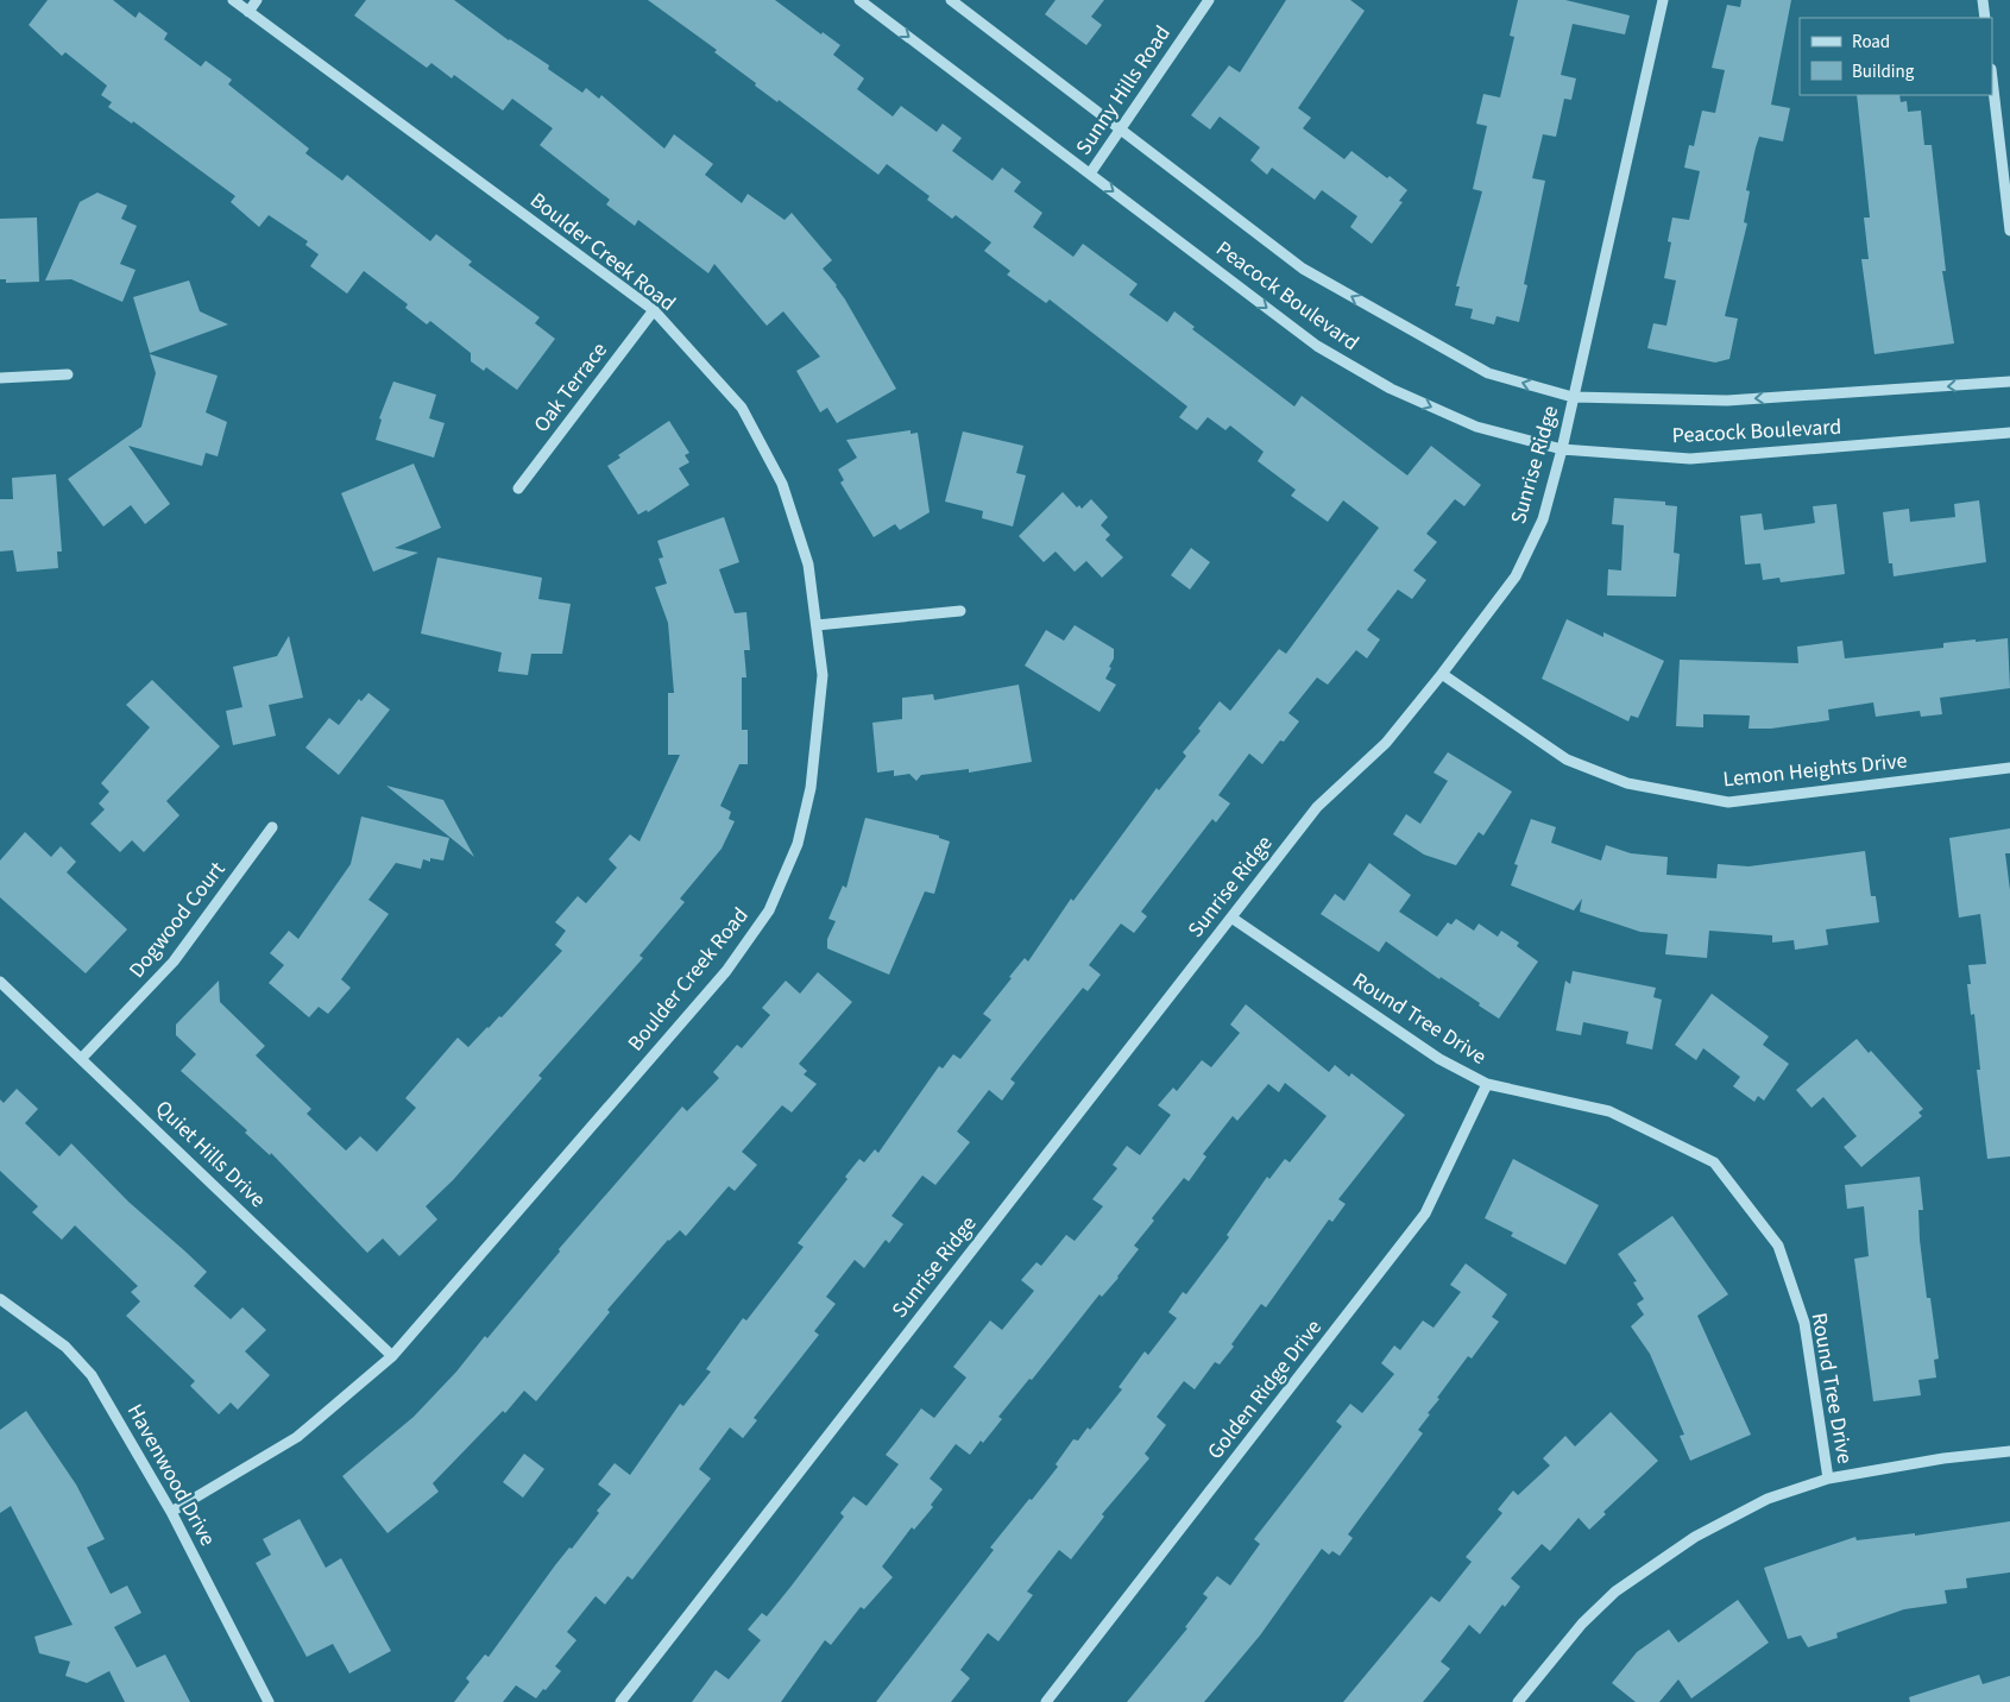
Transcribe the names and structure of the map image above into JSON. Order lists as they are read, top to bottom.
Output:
{
  "streets": {
    "street": [
      "Sunny Hills Road",
      "Boulder Creek Road",
      "Peacock Boulevard",
      "Oak Terrace",
      "Sunrise Ridge",
      "Lemon Heights Drive",
      "Dogwood Court",
      "Round Tree Drive",
      "Quiet Hills Drive",
      "Golden Ridge Drive",
      "Havenwood Drive"
    ]
  },
  "crossings": [
    ["Sunny Hills Road", "Peacock Boulevard"],
    ["Boulder Creek Road", "Oak Terrace"],
    ["Boulder Creek Road", "Quiet Hills Drive"],
    ["Boulder Creek Road", "Havenwood Drive"],
    ["Peacock Boulevard", "Sunrise Ridge"],
    ["Sunrise Ridge", "Lemon Heights Drive"],
    ["Sunrise Ridge", "Round Tree Drive"],
    ["Dogwood Court", "Quiet Hills Drive"],
    ["Round Tree Drive", "Golden Ridge Drive"]
  ],
  "legend": ["Road", "Building"]
}
